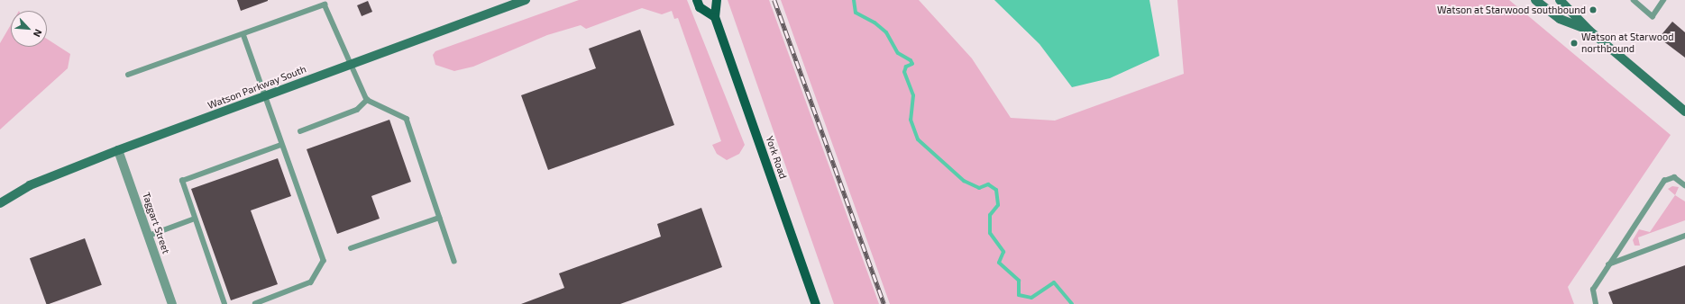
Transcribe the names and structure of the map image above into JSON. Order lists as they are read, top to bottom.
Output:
{
  "streets": {
    "main road": ["Watson Parkway South", "York Road"],
    "street": ["Taggart Street"]
  },
  "crossings": [
    ["Watson Parkway South", "Taggart Street"]
  ],
  "places": ["Watson at Starwood southbound", "Watson at Starwood northbound"],
  "north": "bottom right"
}
